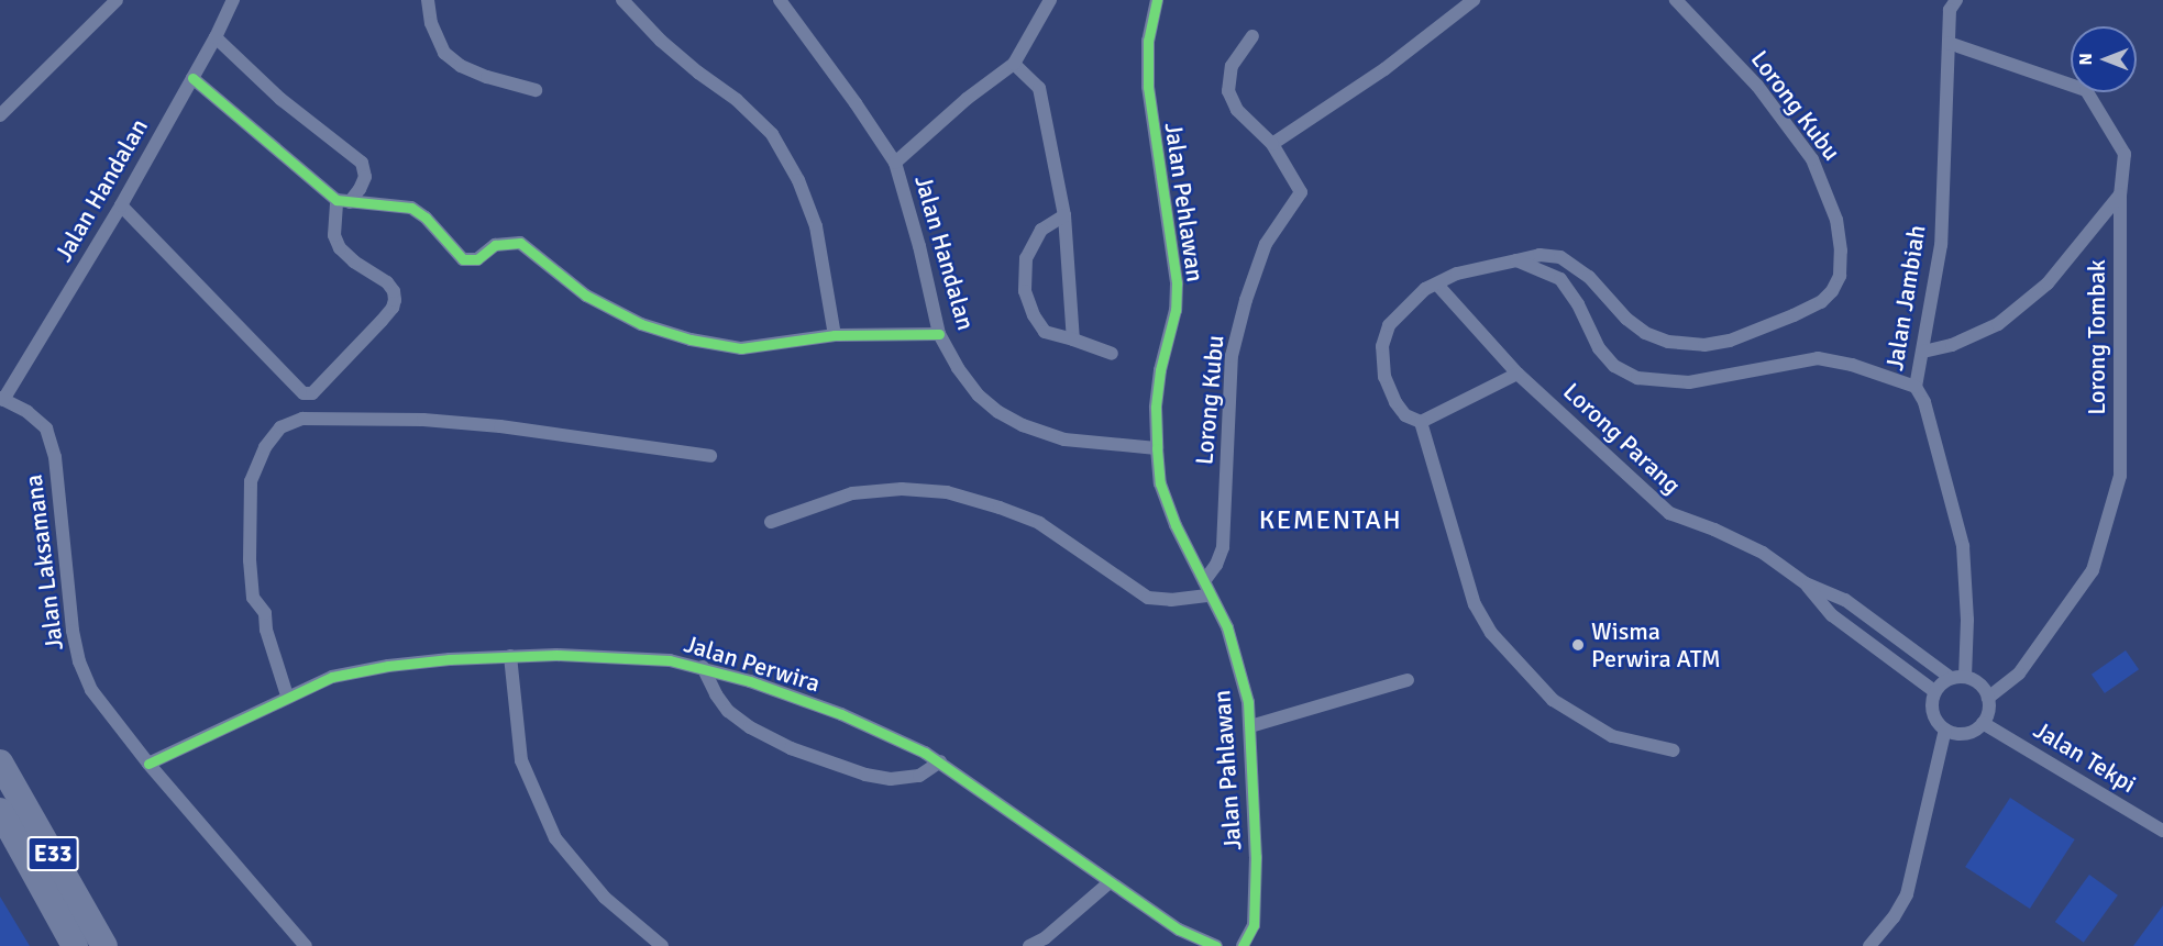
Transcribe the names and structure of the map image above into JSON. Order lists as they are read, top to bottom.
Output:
{
  "streets": {
    "highway": ["E33"],
    "street": [
      "Lorong Kubu",
      "Jalan Handalan",
      "Jalan Pehlawan",
      "Jalan Jambiah",
      "Lorong Tombak",
      "Lorong Parang",
      "Jalan Laksamana",
      "Jalan Perwira",
      "Jalan Tekpi",
      "Jalan Pahlawan"
    ]
  },
  "crossings": [
    ["Lorong Kubu", "Lorong Parang"],
    ["Lorong Kubu", "Jalan Pahlawan"],
    ["Jalan Handalan", "Jalan Pehlawan"],
    ["Jalan Handalan", "Jalan Laksamana"],
    ["Jalan Handalan", "Jalan Pahlawan"],
    ["Jalan Pehlawan", "Jalan Pahlawan"],
    ["Jalan Jambiah", "Lorong Tombak"],
    ["Jalan Jambiah", "Lorong Parang"],
    ["Jalan Jambiah", "Jalan Tekpi"],
    ["Lorong Tombak", "Lorong Parang"],
    ["Lorong Tombak", "Jalan Tekpi"],
    ["Lorong Parang", "Jalan Tekpi"],
    ["Jalan Laksamana", "Jalan Perwira"]
  ],
  "districts": ["KEMENTAH"],
  "places": ["Wisma Perwira ATM"],
  "north": "left"
}
